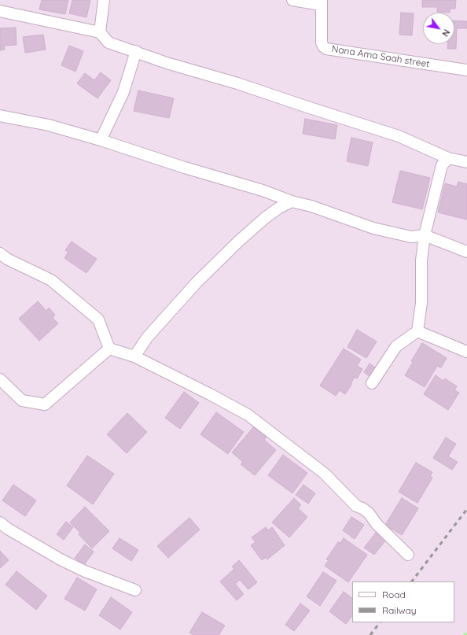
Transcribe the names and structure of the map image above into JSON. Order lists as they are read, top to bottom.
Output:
{
  "streets": {
    "street": ["Nana Ama Saah street"]
  },
  "legend": ["Road", "Railway"],
  "north": "bottom right"
}
